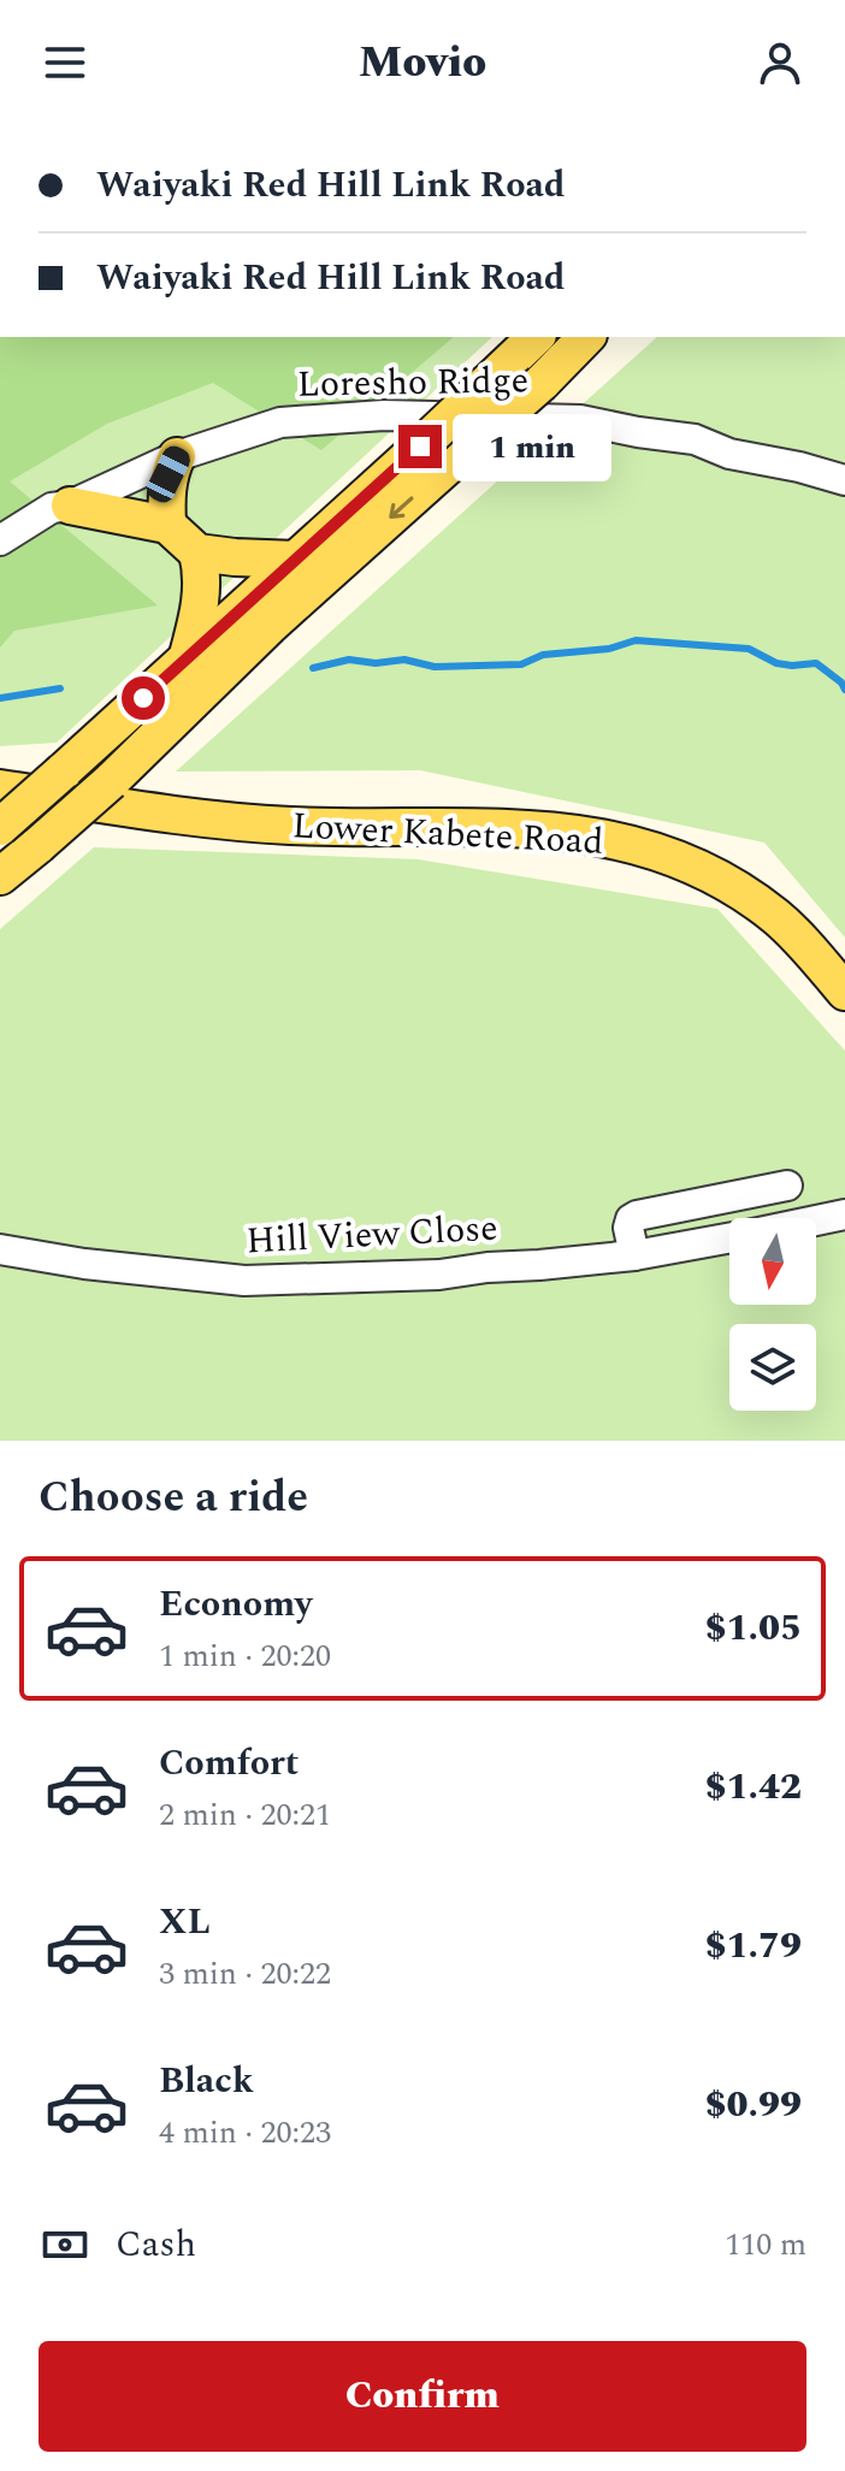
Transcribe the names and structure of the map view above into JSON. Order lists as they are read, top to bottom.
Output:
{
  "streets": {
    "main road": ["Lower Kabete Road"],
    "street": ["Loresho Ridge", "Hill View Close"]
  },
  "north": "bottom",
  "page": {
    "header": "Movio",
    "banner": ["Waiyaki Red Hill Link Road", "Waiyaki Red Hill Link Road"],
    "bubble": "1 min",
    "heading": "Choose a ride",
    "list": [
      {
        "name": "Economy",
        "note": "1 min · 20:20",
        "value": "$1.05"
      },
      {
        "name": "Comfort",
        "note": "2 min · 20:21",
        "value": "$1.42"
      },
      {
        "name": "XL",
        "note": "3 min · 20:22",
        "value": "$1.79"
      },
      {
        "name": "Black",
        "note": "4 min · 20:23",
        "value": "$0.99"
      }
    ],
    "pay": ["Cash", "110 m"],
    "buttons": "Confirm"
  }
}
